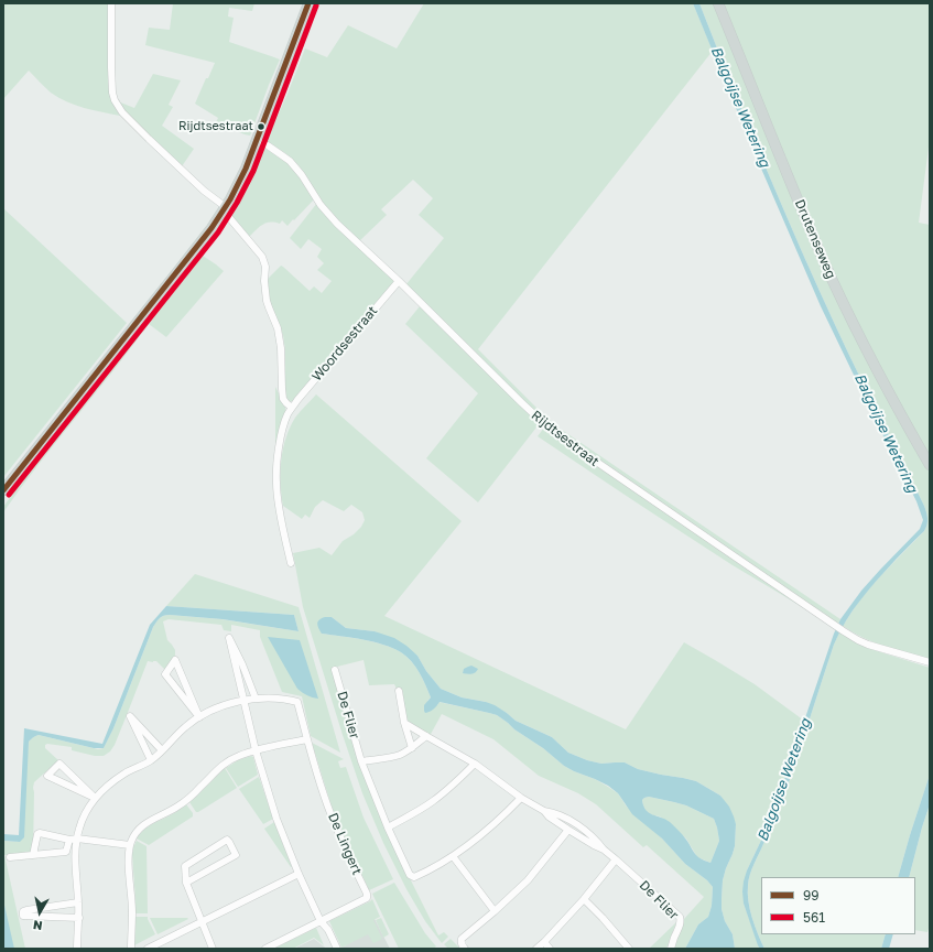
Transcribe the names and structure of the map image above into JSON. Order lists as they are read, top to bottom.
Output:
{
  "streets": {
    "main road": ["Drutenseweg"],
    "street": [
      "Woordsestraat",
      "Rijdtsestraat",
      "De Flier",
      "De Lingert"
    ]
  },
  "crossings": [
    ["Woordsestraat", "Rijdtsestraat"]
  ],
  "water": ["Balgoijse Wetering"],
  "places": ["Rijdtsestraat"],
  "lines": ["transit line 99", "transit line 561"],
  "legend": ["99", "561"],
  "north": "bottom"
}
